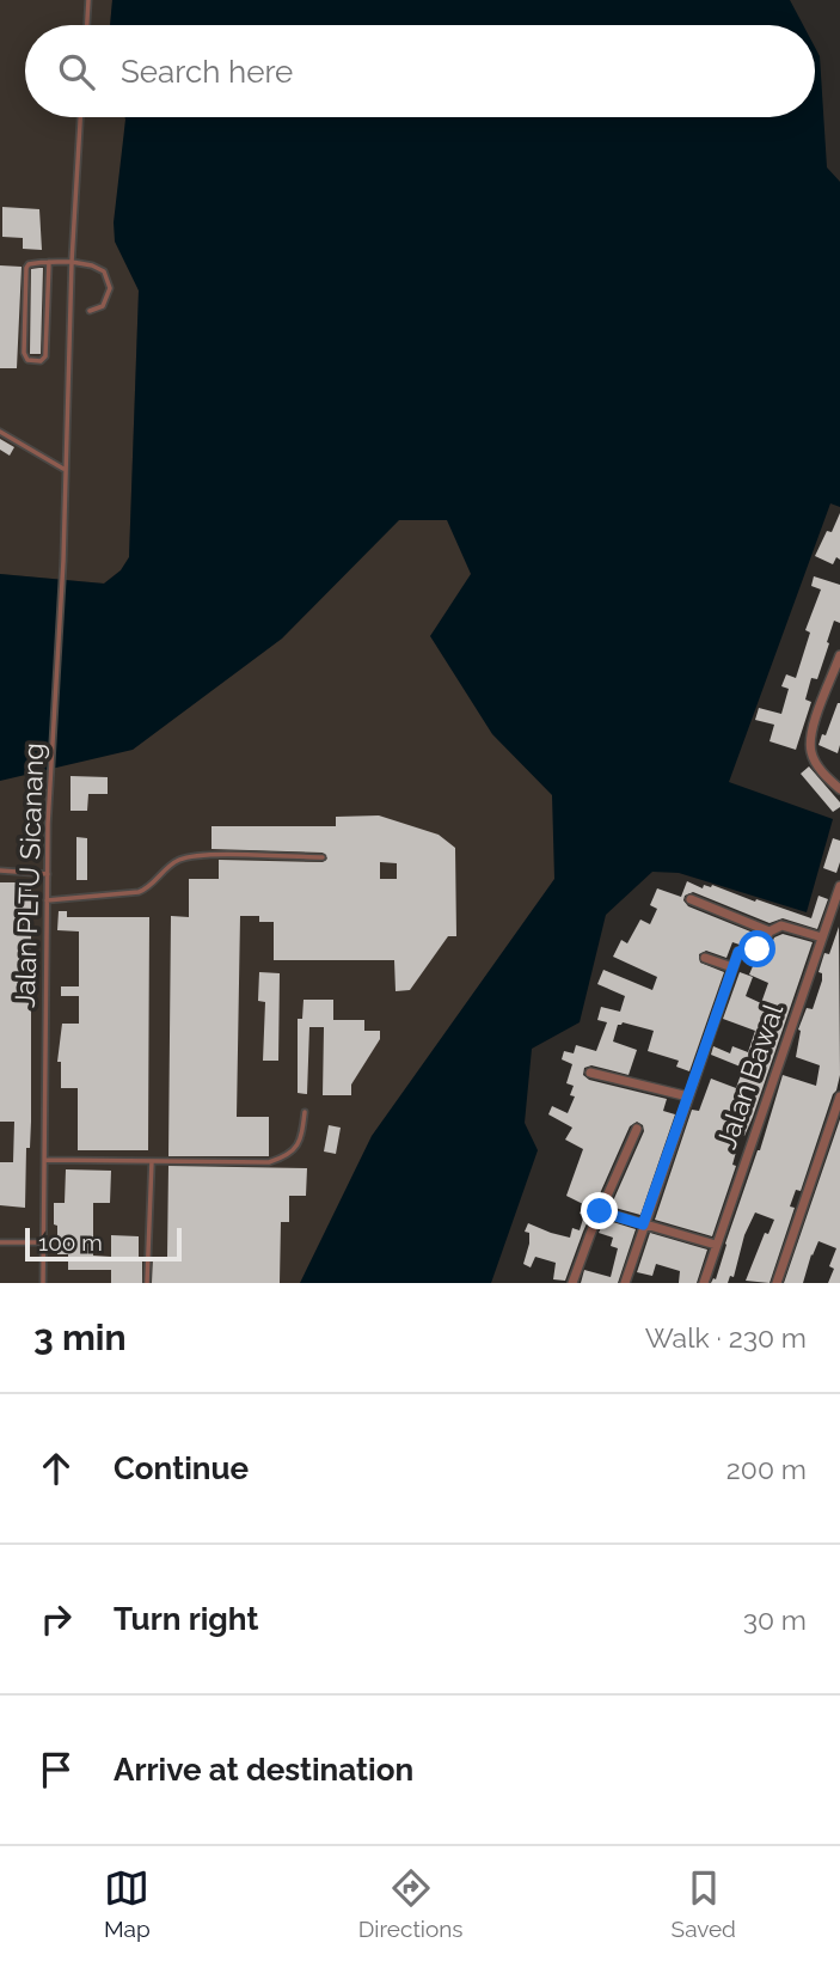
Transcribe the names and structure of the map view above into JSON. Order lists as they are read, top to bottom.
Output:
{
  "streets": {
    "street": ["Jalan Bawal"],
    "lane": ["Jalan PLTU Sicanang"]
  },
  "scale_bar": "100 m",
  "page": {
    "search": "Search here",
    "scale": "100 m",
    "heading": ["3 min", "Walk · 230 m"],
    "list": [
      ["Continue", "200 m"],
      ["Turn right", "30 m"],
      "Arrive at destination"
    ],
    "nav": ["Map", "Directions", "Saved"]
  }
}
